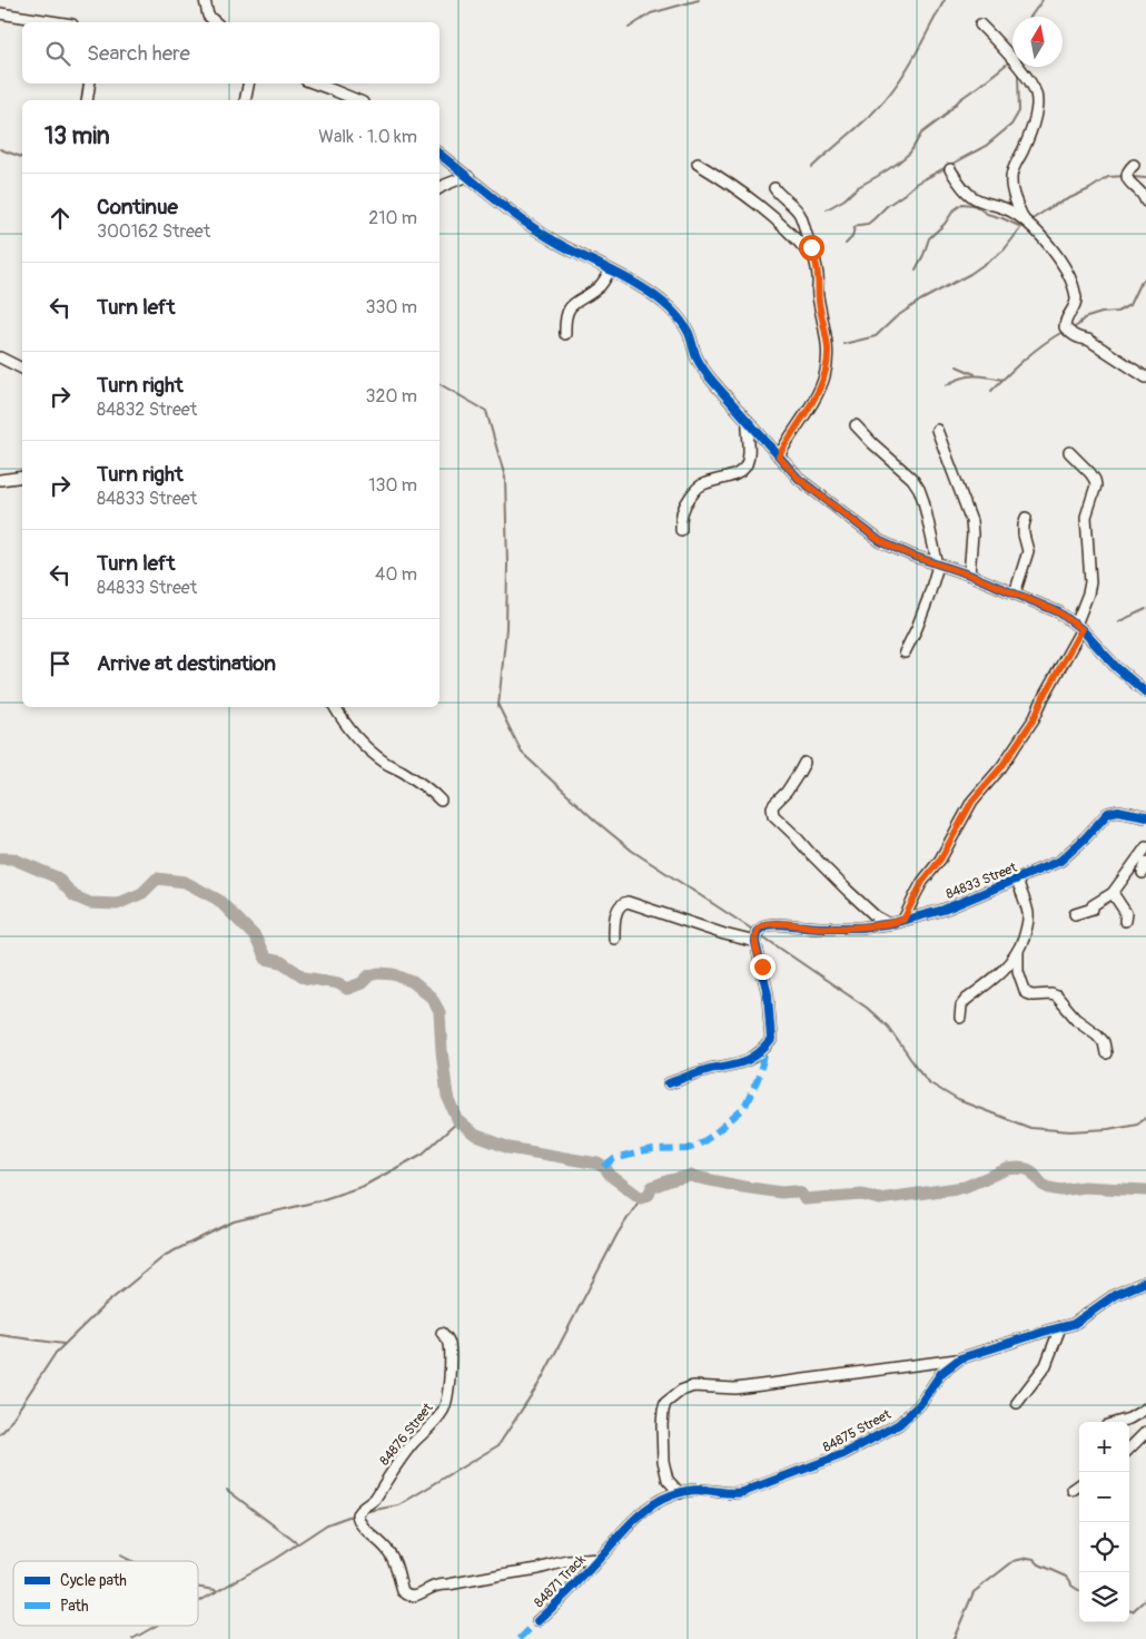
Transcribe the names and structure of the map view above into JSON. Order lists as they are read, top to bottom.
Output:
{
  "streets": {
    "street": [
      "84833 Street",
      "84875 Street",
      "84876 Street",
      "84871 Track"
    ]
  },
  "crossings": [
    ["84875 Street", "84876 Street"],
    ["84875 Street", "84871 Track"],
    ["84876 Street", "84871 Track"]
  ],
  "legend": ["Cycle path", "Path"],
  "north": "top",
  "page": {
    "search": "Search here",
    "heading": ["13 min", "Walk · 1.0 km"],
    "list": [
      ["Continue", "300162 Street", "210 m"],
      ["Turn left", "330 m"],
      ["Turn right", "84832 Street", "320 m"],
      ["Turn right", "84833 Street", "130 m"],
      ["Turn left", "84833 Street", "40 m"],
      "Arrive at destination"
    ],
    "map_buttons": ["+", "−"]
  }
}
